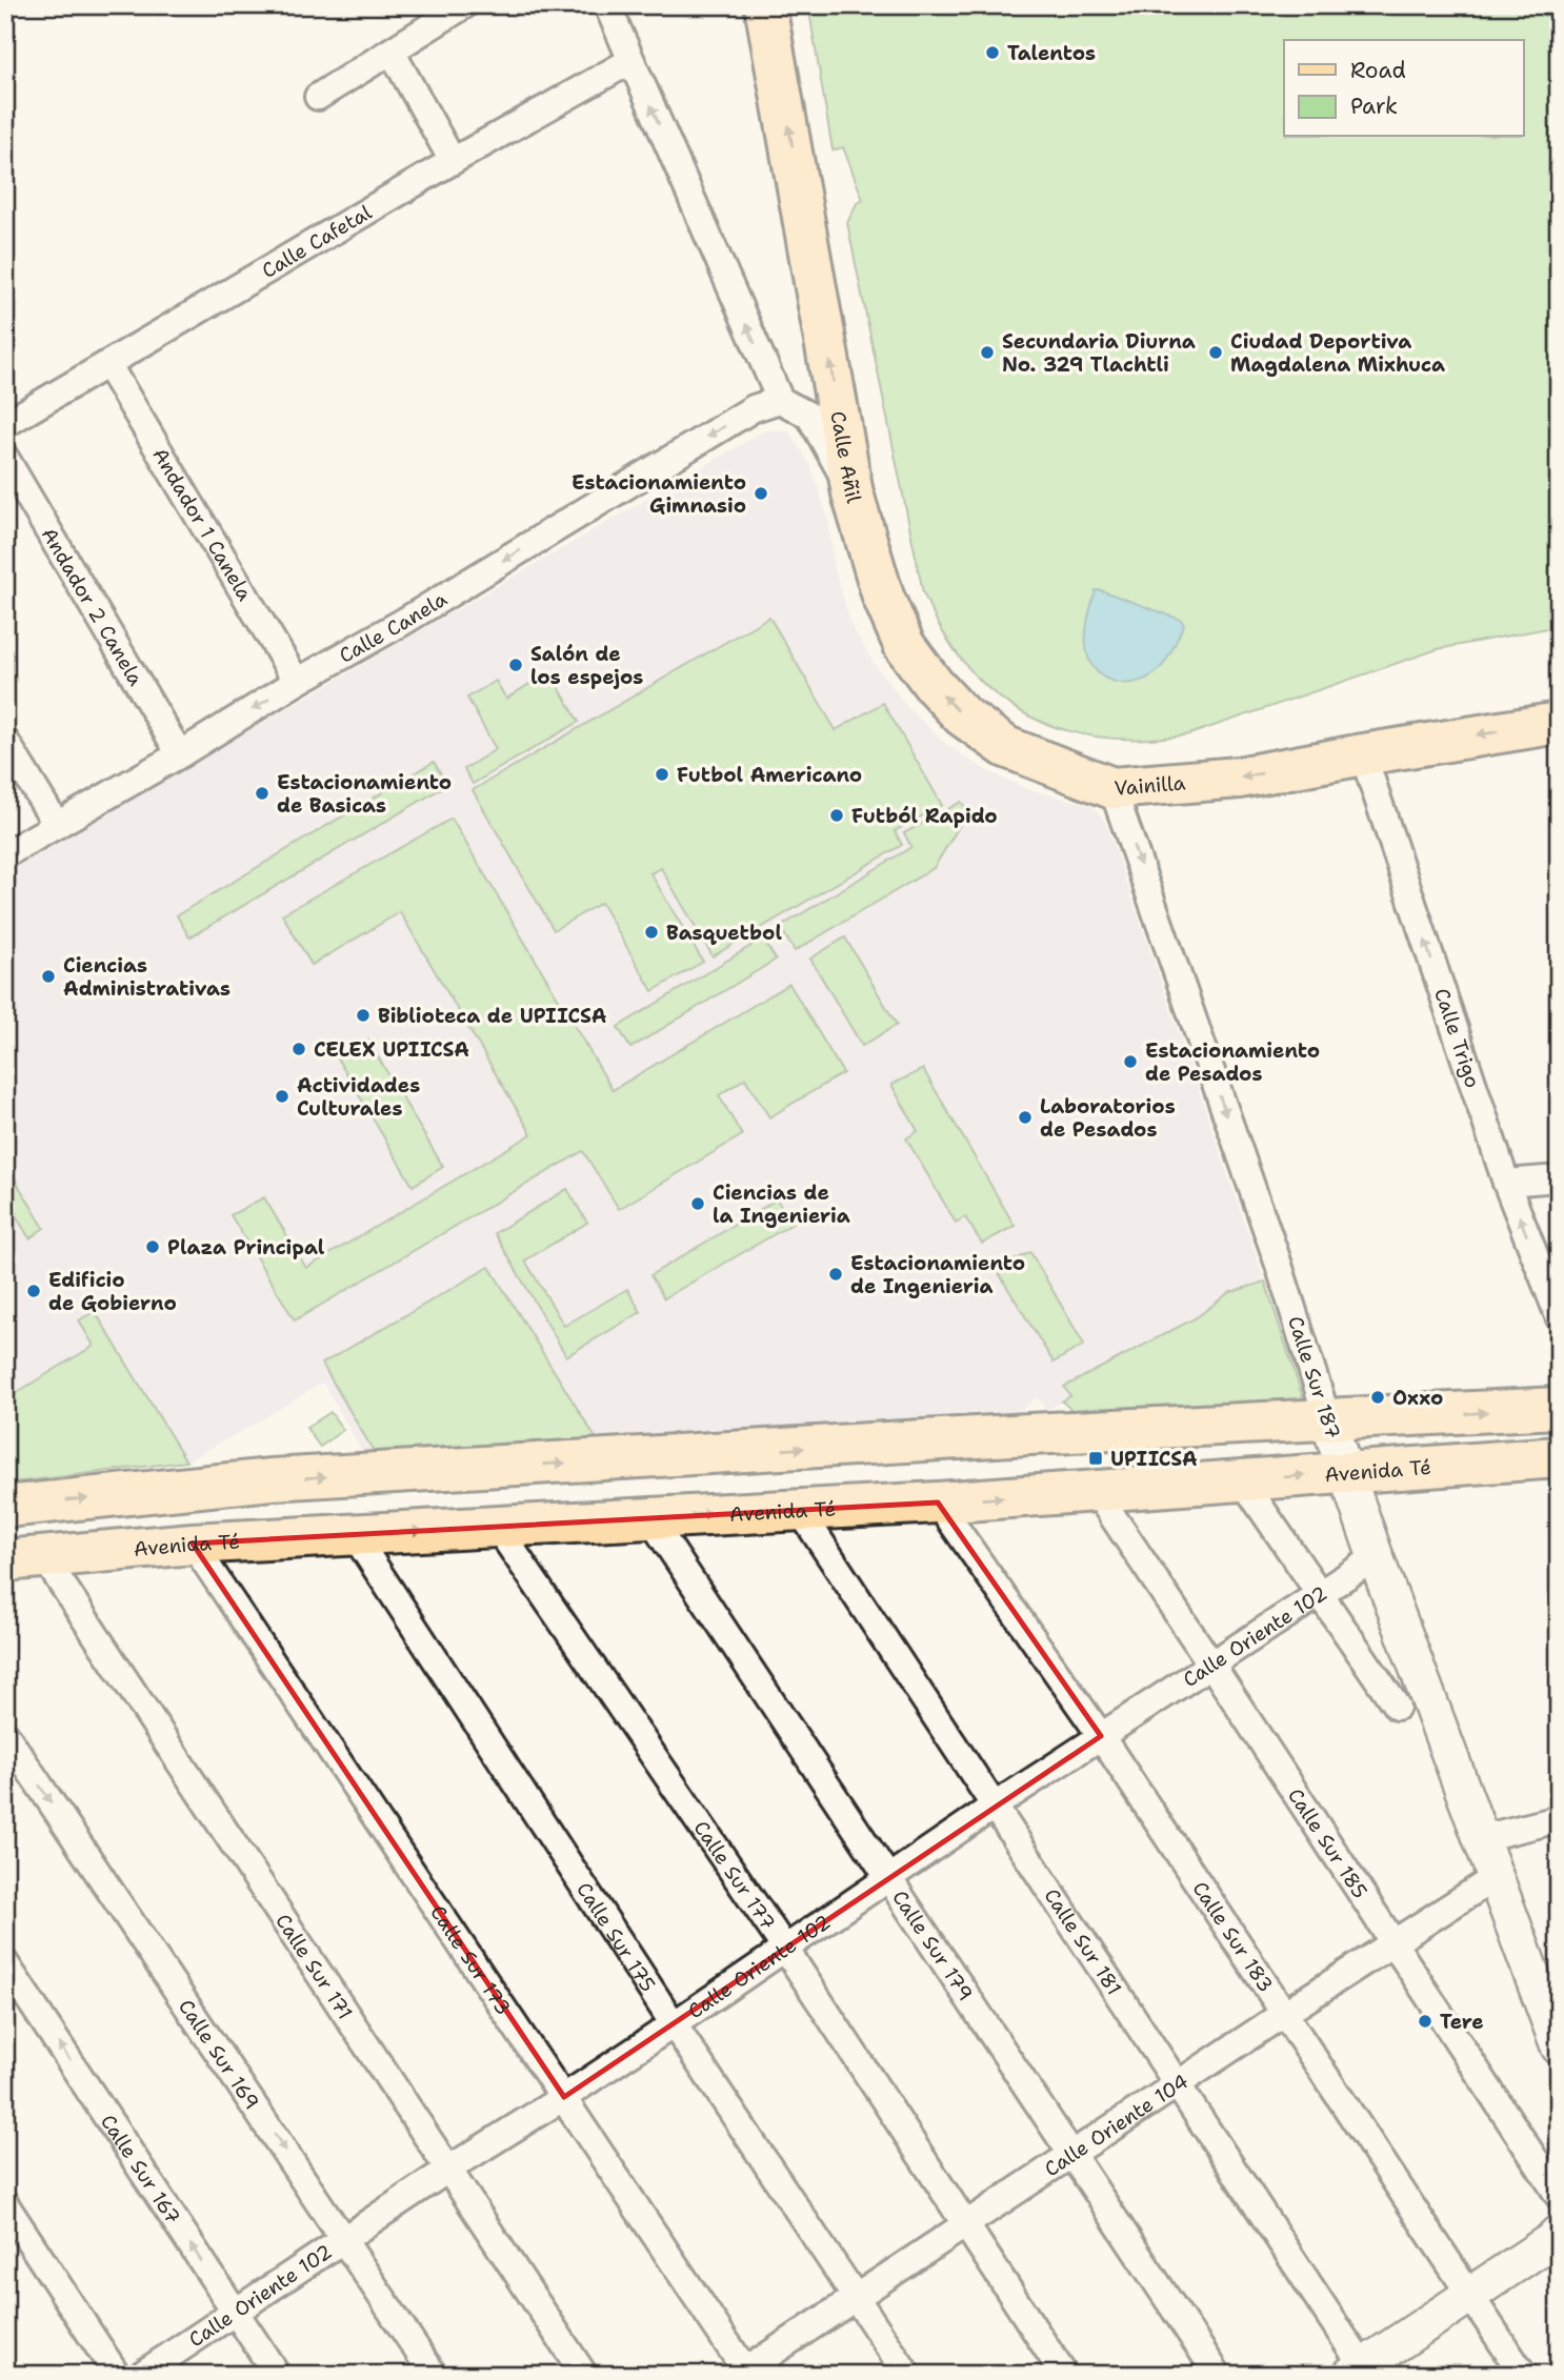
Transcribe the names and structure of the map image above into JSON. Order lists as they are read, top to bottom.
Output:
{
  "streets": {
    "main road": ["Calle Añil", "Vainilla", "Avenida Té"],
    "street": [
      "Calle Cafetal",
      "Andador 1 Canela",
      "Andador 2 Canela",
      "Calle Canela",
      "Calle Trigo",
      "Calle Sur 187",
      "Calle Oriente 102",
      "Calle Sur 185",
      "Calle Sur 177",
      "Calle Sur 183",
      "Calle Sur 175",
      "Calle Sur 181",
      "Calle Sur 179",
      "Calle Sur 173",
      "Calle Sur 171",
      "Calle Sur 169",
      "Calle Oriente 104",
      "Calle Sur 167"
    ]
  },
  "crossings": [
    ["Calle Cafetal", "Andador 1 Canela"],
    ["Calle Añil", "Calle Canela"],
    ["Calle Añil", "Vainilla"],
    ["Andador 1 Canela", "Calle Canela"],
    ["Andador 2 Canela", "Calle Canela"],
    ["Vainilla", "Calle Trigo"],
    ["Vainilla", "Calle Sur 187"],
    ["Calle Sur 187", "Avenida Té"],
    ["Calle Sur 187", "Calle Oriente 102"],
    ["Calle Sur 187", "Calle Oriente 104"],
    ["Avenida Té", "Calle Sur 185"],
    ["Avenida Té", "Calle Sur 177"],
    ["Avenida Té", "Calle Sur 183"],
    ["Avenida Té", "Calle Sur 175"],
    ["Avenida Té", "Calle Sur 181"],
    ["Avenida Té", "Calle Sur 179"],
    ["Avenida Té", "Calle Sur 173"],
    ["Avenida Té", "Calle Sur 171"],
    ["Calle Oriente 102", "Calle Sur 185"],
    ["Calle Oriente 102", "Calle Sur 177"],
    ["Calle Oriente 102", "Calle Sur 183"],
    ["Calle Oriente 102", "Calle Sur 175"],
    ["Calle Oriente 102", "Calle Sur 181"],
    ["Calle Oriente 102", "Calle Sur 179"],
    ["Calle Oriente 102", "Calle Sur 173"],
    ["Calle Oriente 102", "Calle Sur 171"],
    ["Calle Oriente 102", "Calle Sur 169"],
    ["Calle Oriente 102", "Calle Sur 167"],
    ["Calle Sur 185", "Calle Oriente 104"],
    ["Calle Sur 177", "Calle Oriente 104"],
    ["Calle Sur 183", "Calle Oriente 104"],
    ["Calle Sur 175", "Calle Oriente 104"],
    ["Calle Sur 181", "Calle Oriente 104"],
    ["Calle Sur 179", "Calle Oriente 104"],
    ["Calle Sur 173", "Calle Oriente 104"]
  ],
  "one_way": [
    "Calle Añil",
    "Calle Canela",
    "Vainilla",
    "Calle Trigo",
    "Calle Sur 187",
    "Calle Sur 169"
  ],
  "places": {
    "other": [
      "Talentos",
      "Secundaria Diurna No. 329 Tlachtli",
      "Ciudad Deportiva Magdalena Mixhuca",
      "Estacionamiento Gimnasio",
      "Salón de los espejos",
      "Futbol Americano",
      "Estacionamiento de Basicas",
      "Futból Rapido",
      "Basquetbol",
      "Ciencias Administrativas",
      "Biblioteca de UPIICSA",
      "CELEX UPIICSA",
      "Estacionamiento de Pesados",
      "Actividades Culturales",
      "Laboratorios de Pesados",
      "Ciencias de la Ingenieria",
      "Plaza Principal",
      "Estacionamiento de Ingenieria",
      "Edificio de Gobierno",
      "Oxxo",
      "Tere"
    ],
    "transit": ["UPIICSA"]
  },
  "legend": ["Road", "Park"]
}
